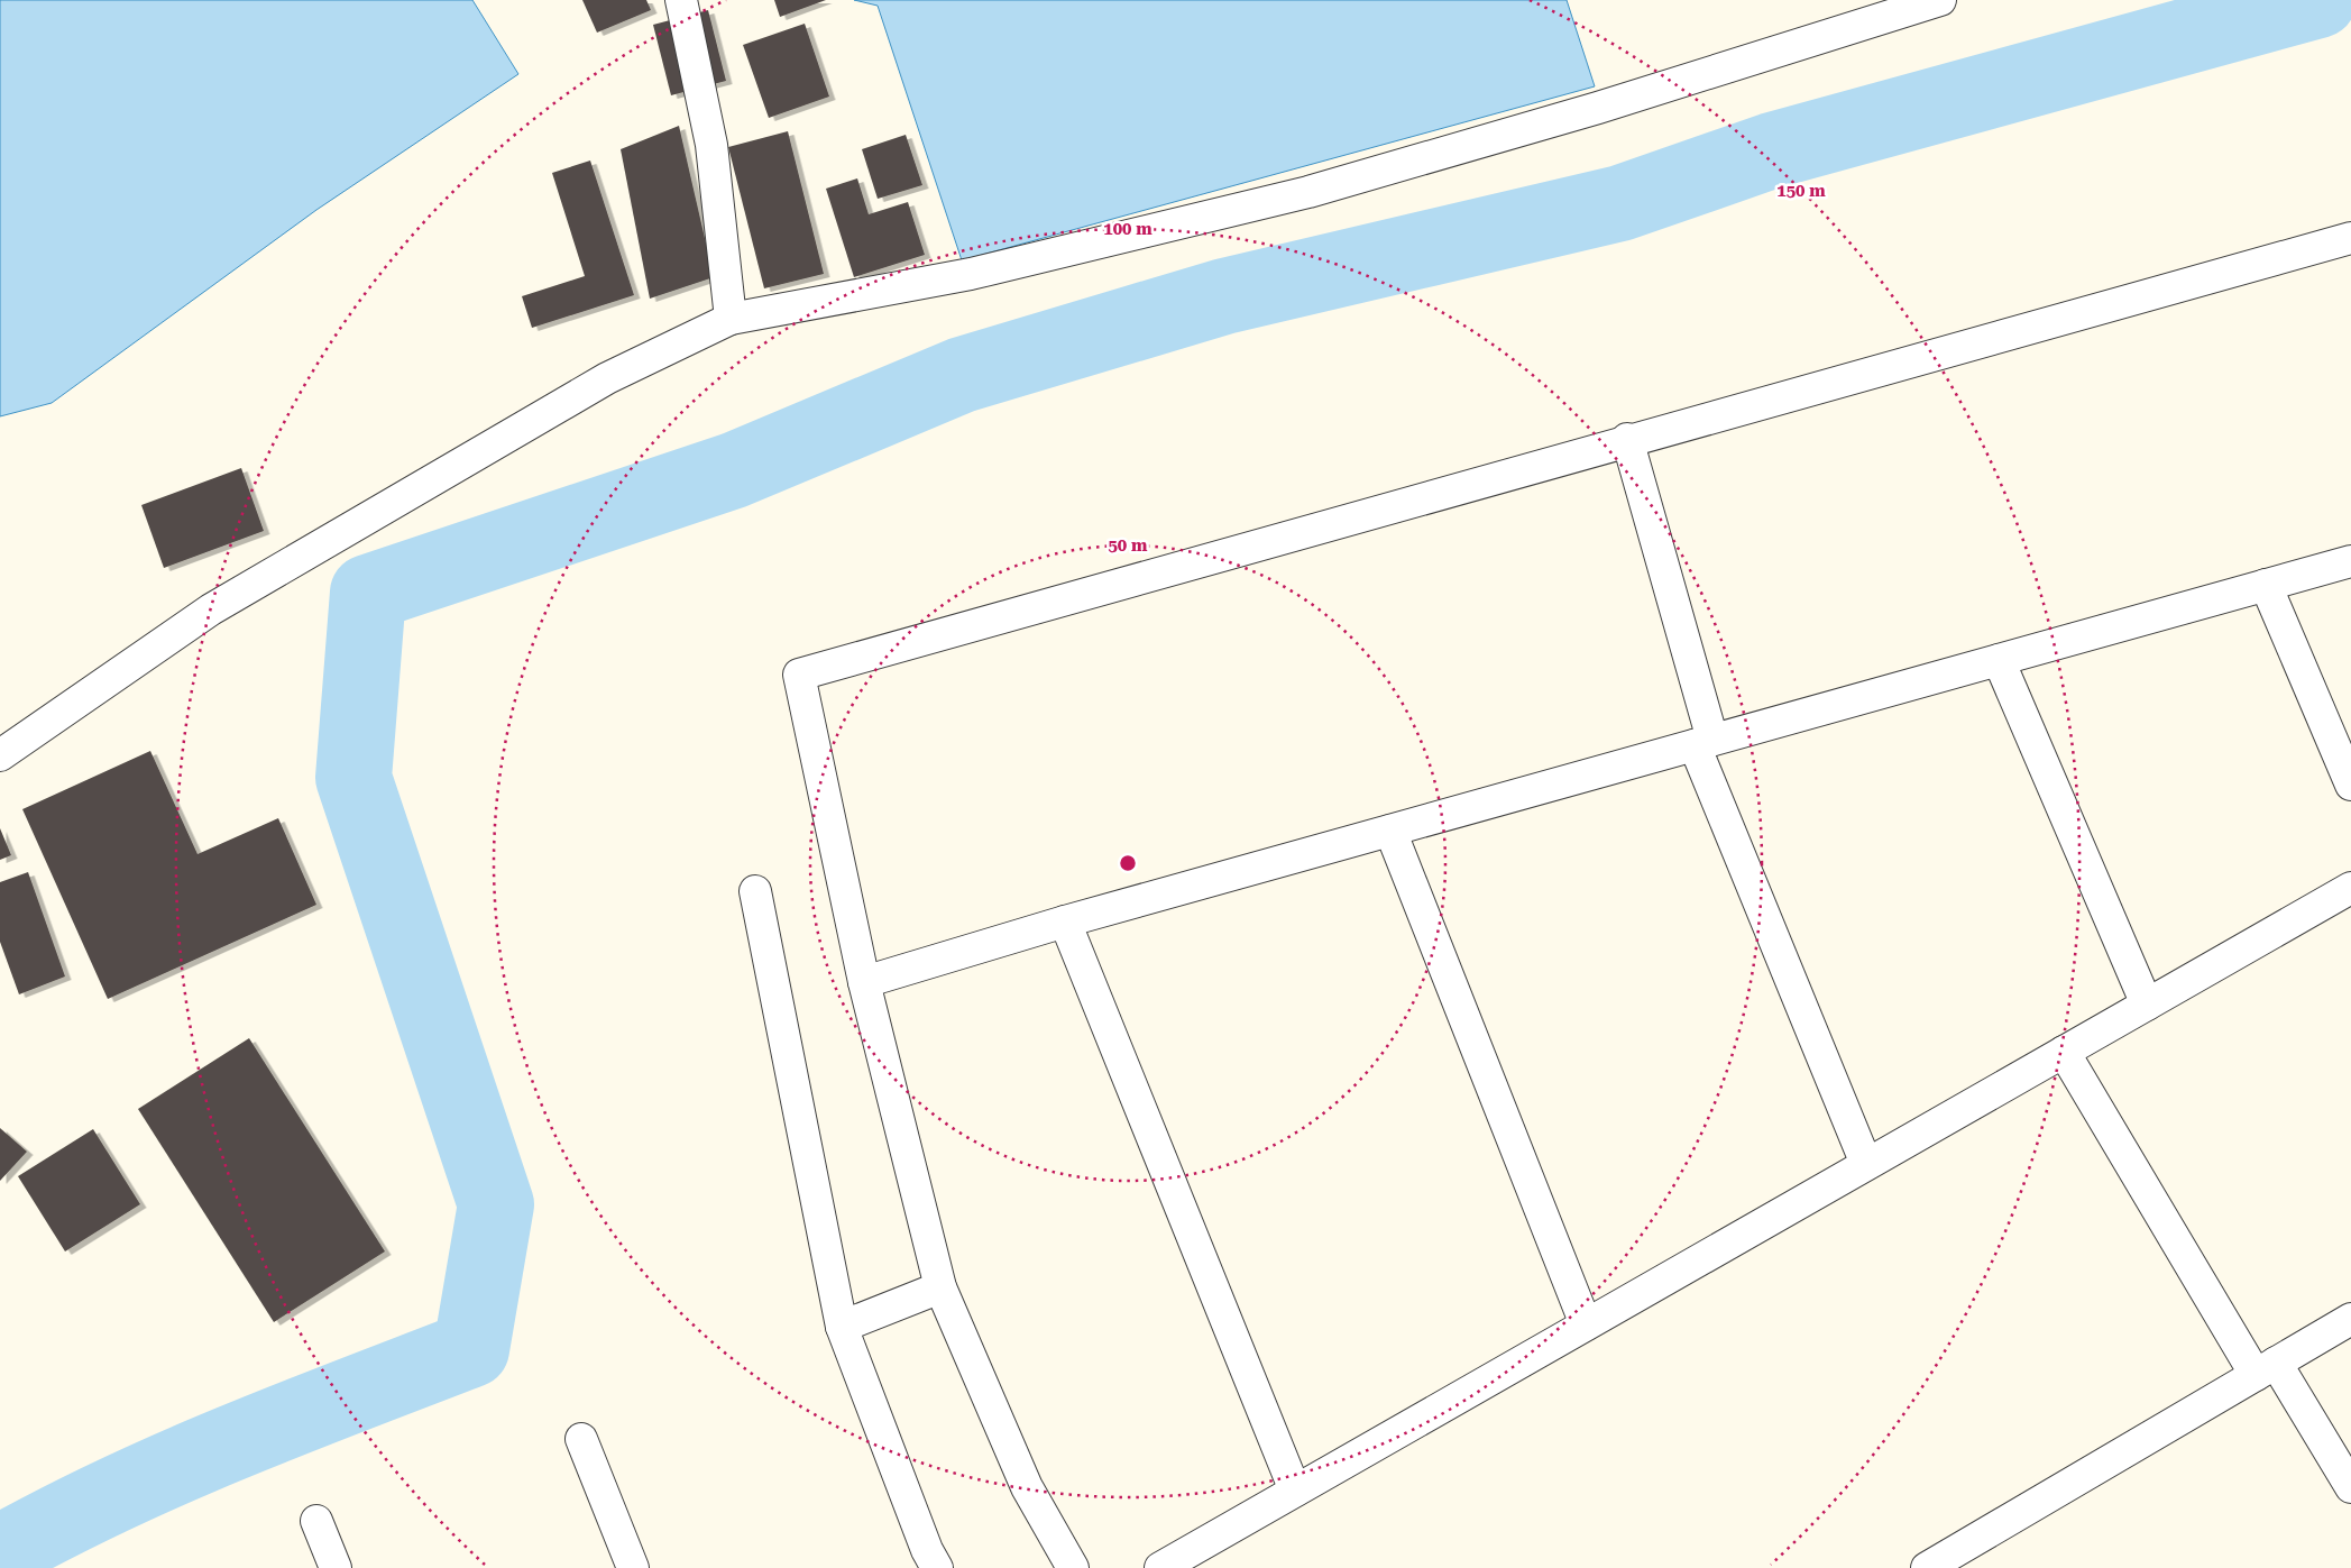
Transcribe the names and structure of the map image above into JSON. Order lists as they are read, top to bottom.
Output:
{
  "rings": ["150 m", "100 m", "50 m"]
}
